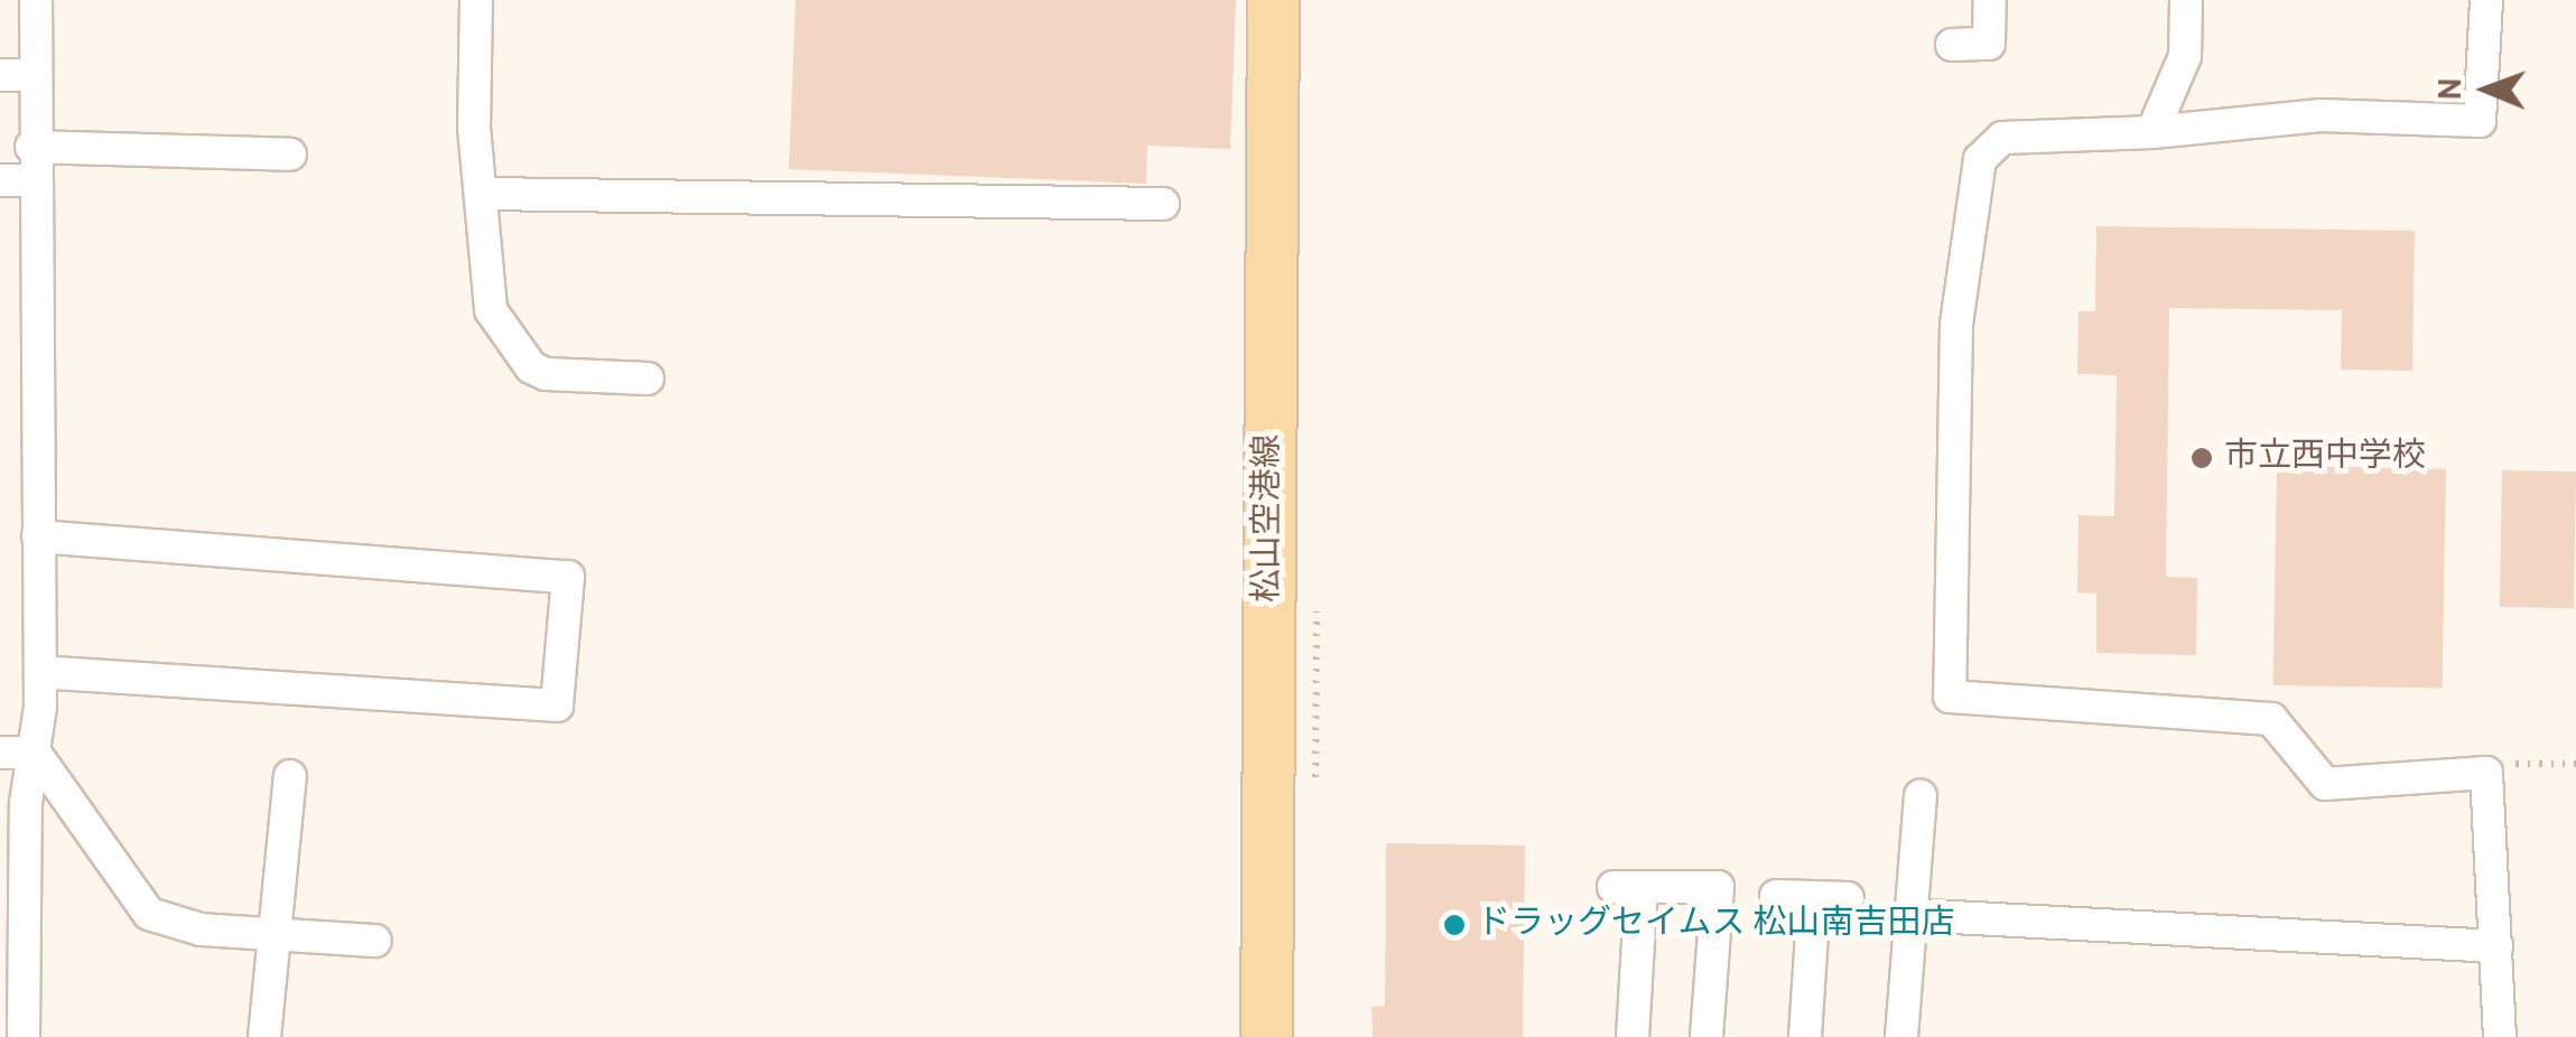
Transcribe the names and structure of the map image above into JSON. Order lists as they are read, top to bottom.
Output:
{
  "streets": {
    "main road": ["松山空港線"]
  },
  "places": ["市立西中学校", "ドラッグセイムス 松山南吉田店"],
  "north": "left"
}
